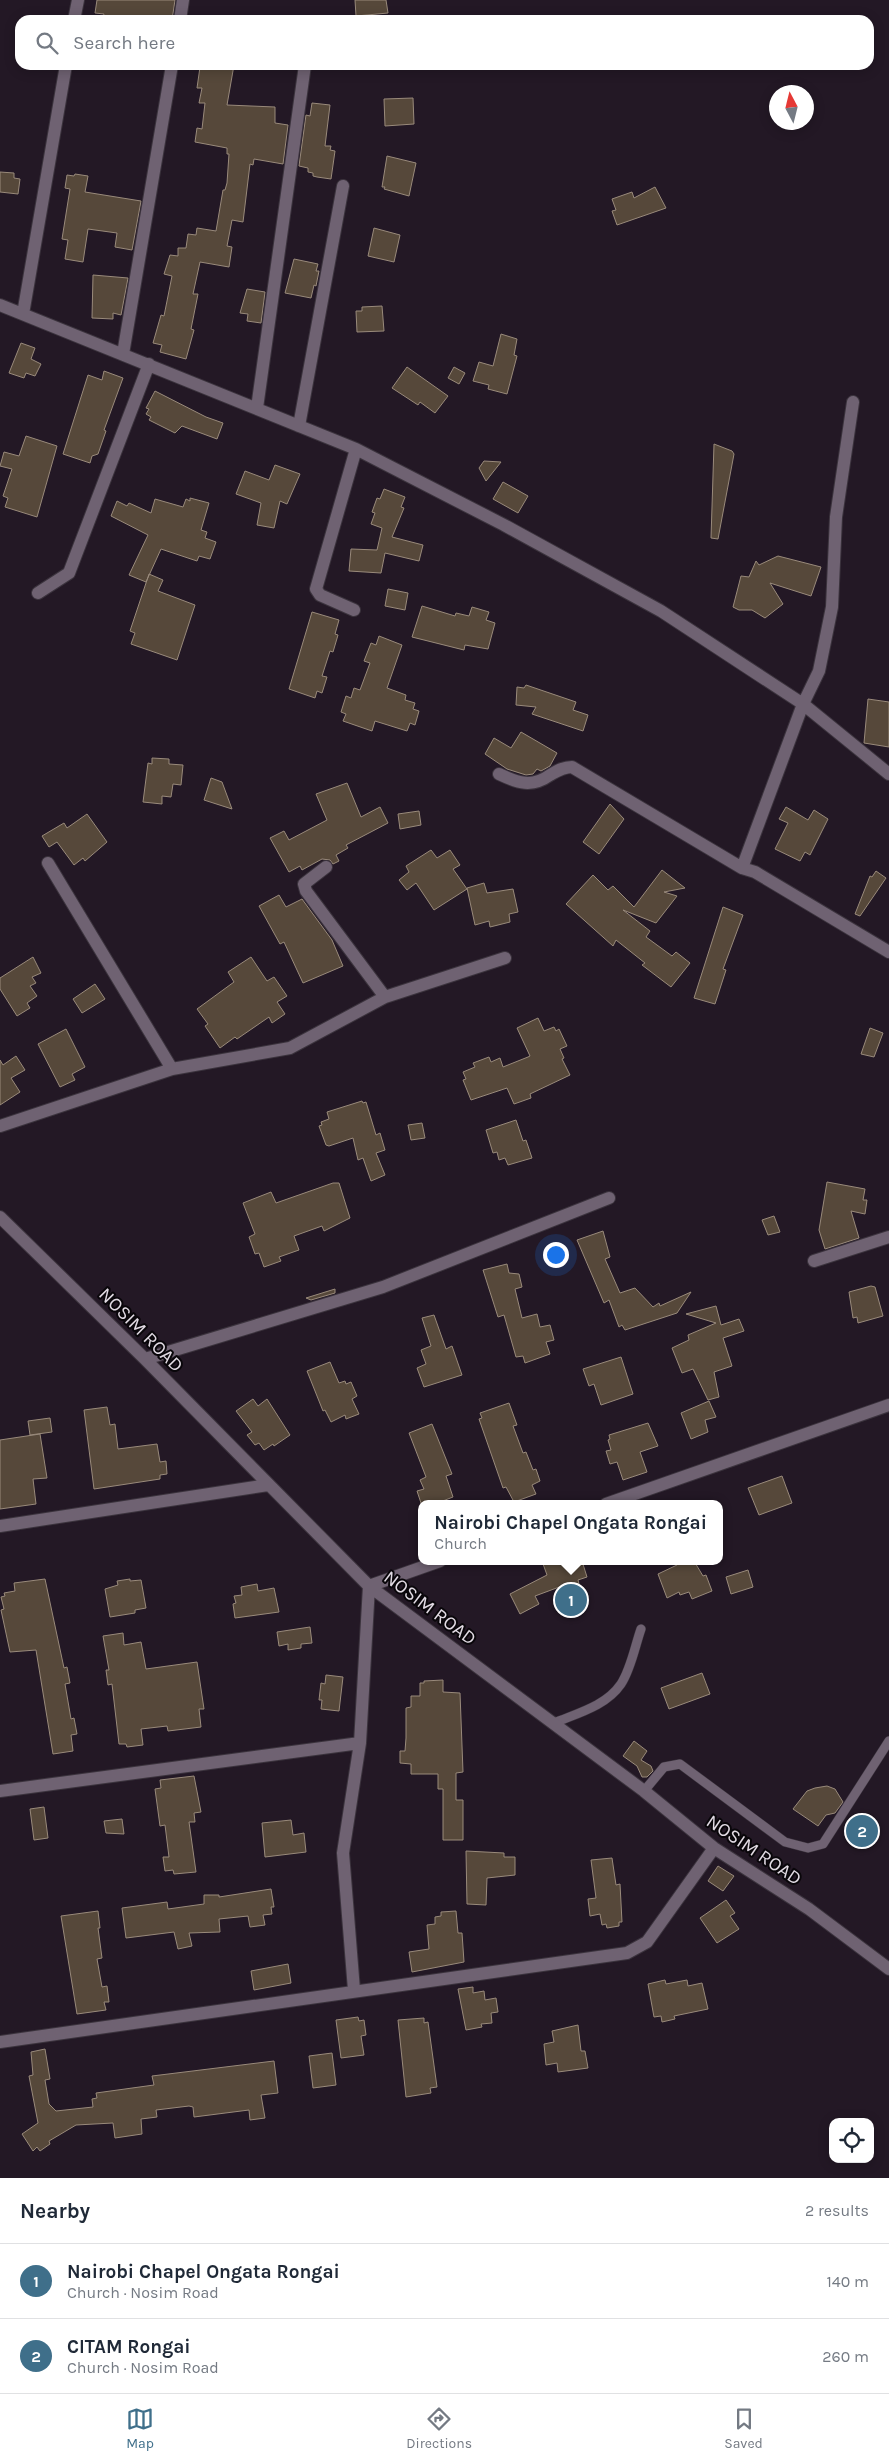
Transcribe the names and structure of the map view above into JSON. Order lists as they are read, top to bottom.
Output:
{
  "streets": {
    "street": ["NOSIM ROAD"]
  },
  "north": "top",
  "page": {
    "search": "Search here",
    "popup": ["Nairobi Chapel Ongata Rongai", "Church"],
    "pins": ["1", "2"],
    "heading": ["Nearby", "2 results"],
    "list": [
      {
        "mark": "1",
        "name": "Nairobi Chapel Ongata Rongai",
        "note": "Church · Nosim Road",
        "value": "140 m"
      },
      {
        "mark": "2",
        "name": "CITAM Rongai",
        "note": "Church · Nosim Road",
        "value": "260 m"
      }
    ],
    "nav": ["Map", "Directions", "Saved"]
  }
}
